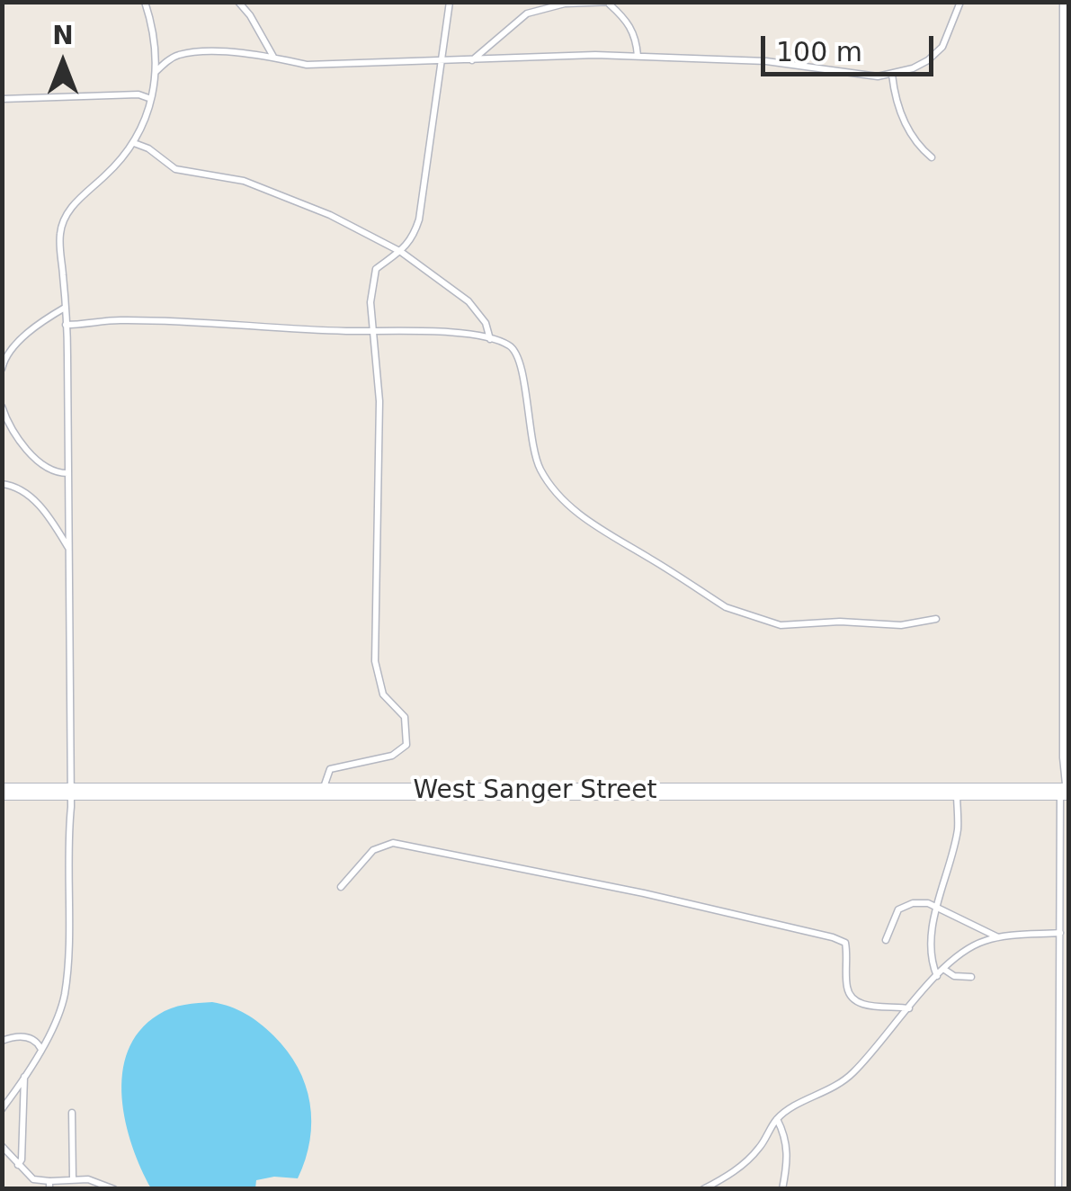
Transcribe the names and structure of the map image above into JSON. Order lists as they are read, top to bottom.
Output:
{
  "streets": {
    "main road": ["West Sanger Street"]
  },
  "scale_bar": "100 m",
  "north": "top"
}
